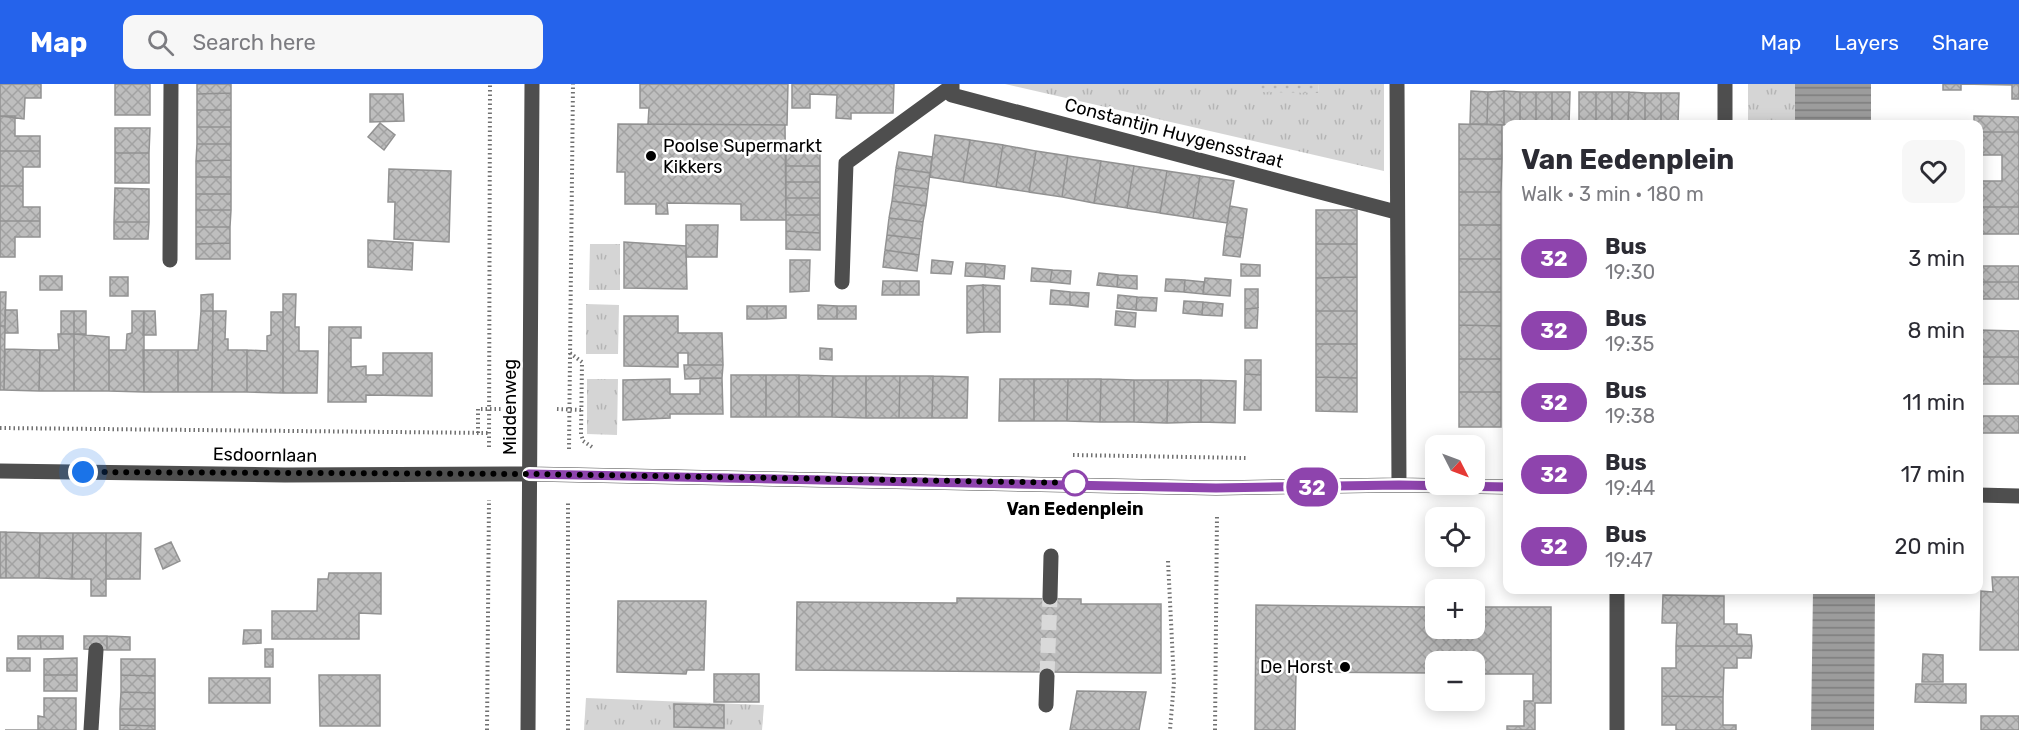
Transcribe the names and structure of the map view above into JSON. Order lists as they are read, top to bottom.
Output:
{
  "streets": {
    "street": ["Constantijn Huygensstraat", "Middenweg", "Esdoornlaan"]
  },
  "crossings": [
    ["Middenweg", "Esdoornlaan"]
  ],
  "places": ["Poolse Supermarkt Kikkers", "Van Eedenplein", "De Horst"],
  "lines": ["bus line 32"],
  "north": "bottom right",
  "page": {
    "header": "Map",
    "search": "Search here",
    "nav": ["Map", "Layers", "Share"],
    "on_map": "32",
    "heading": ["Van Eedenplein", "Walk · 3 min · 180 m"],
    "list": [
      {
        "mark": "32",
        "name": "Bus",
        "note": "19:30",
        "value": "3 min"
      },
      {
        "mark": "32",
        "name": "Bus",
        "note": "19:35",
        "value": "8 min"
      },
      {
        "mark": "32",
        "name": "Bus",
        "note": "19:38",
        "value": "11 min"
      },
      {
        "mark": "32",
        "name": "Bus",
        "note": "19:44",
        "value": "17 min"
      },
      {
        "mark": "32",
        "name": "Bus",
        "note": "19:47",
        "value": "20 min"
      }
    ],
    "map_buttons": ["+", "−"]
  }
}
